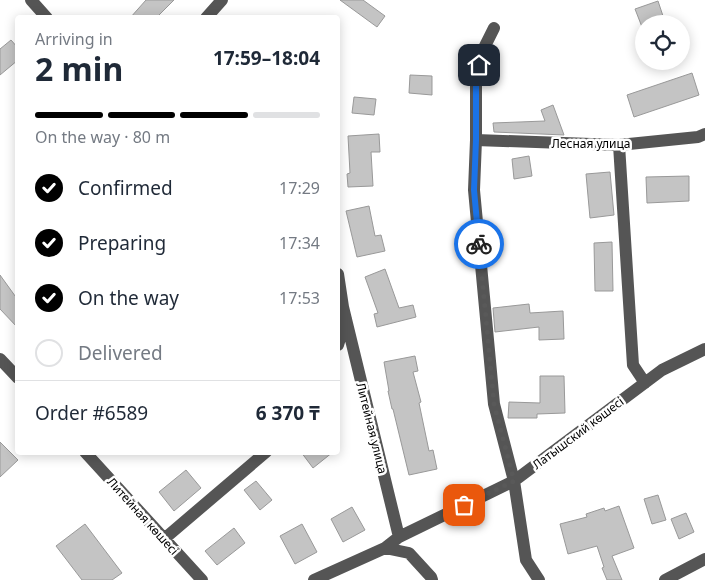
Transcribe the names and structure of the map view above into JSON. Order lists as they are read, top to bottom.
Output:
{
  "streets": {
    "street": [
      "Лесная улица",
      "Литейная улица",
      "Латышский көшесі",
      "Литейная көшесі"
    ]
  },
  "crossings": [
    ["Литейная улица", "Латышский көшесі"]
  ],
  "page": {
    "heading": ["2 min", "Arriving in", "17:59–18:04"],
    "panel": ["Order #6589", "6 370 ₸"],
    "bar": "On the way · 80 m",
    "list": [
      ["Confirmed", "17:29"],
      ["Preparing", "17:34"],
      ["On the way", "17:53"],
      "Delivered"
    ]
  }
}
